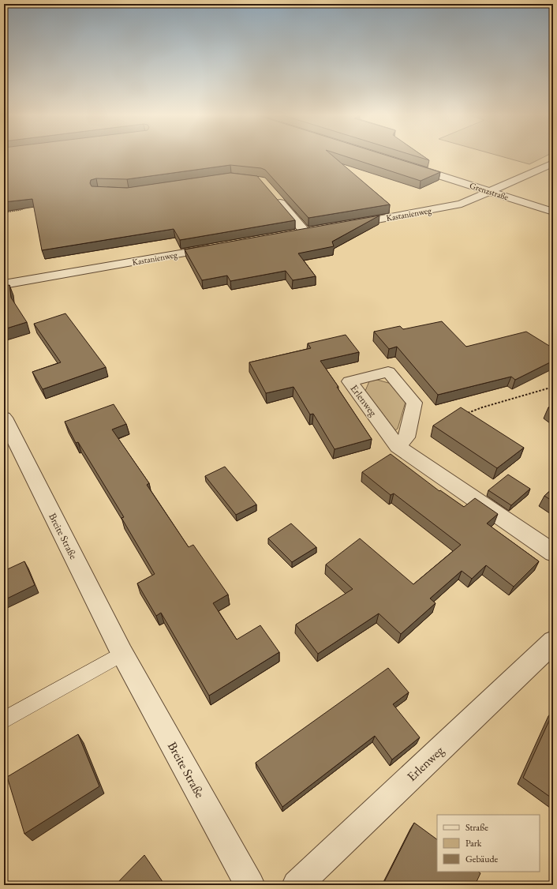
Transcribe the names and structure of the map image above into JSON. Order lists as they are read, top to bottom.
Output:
{
  "streets": {
    "street": [
      "Grenzstraße",
      "Kastanienweg",
      "Erlenweg",
      "Breite Straße"
    ]
  },
  "crossings": [
    ["Grenzstraße", "Kastanienweg"]
  ],
  "legend": ["Straße", "Park", "Gebäude"]
}
